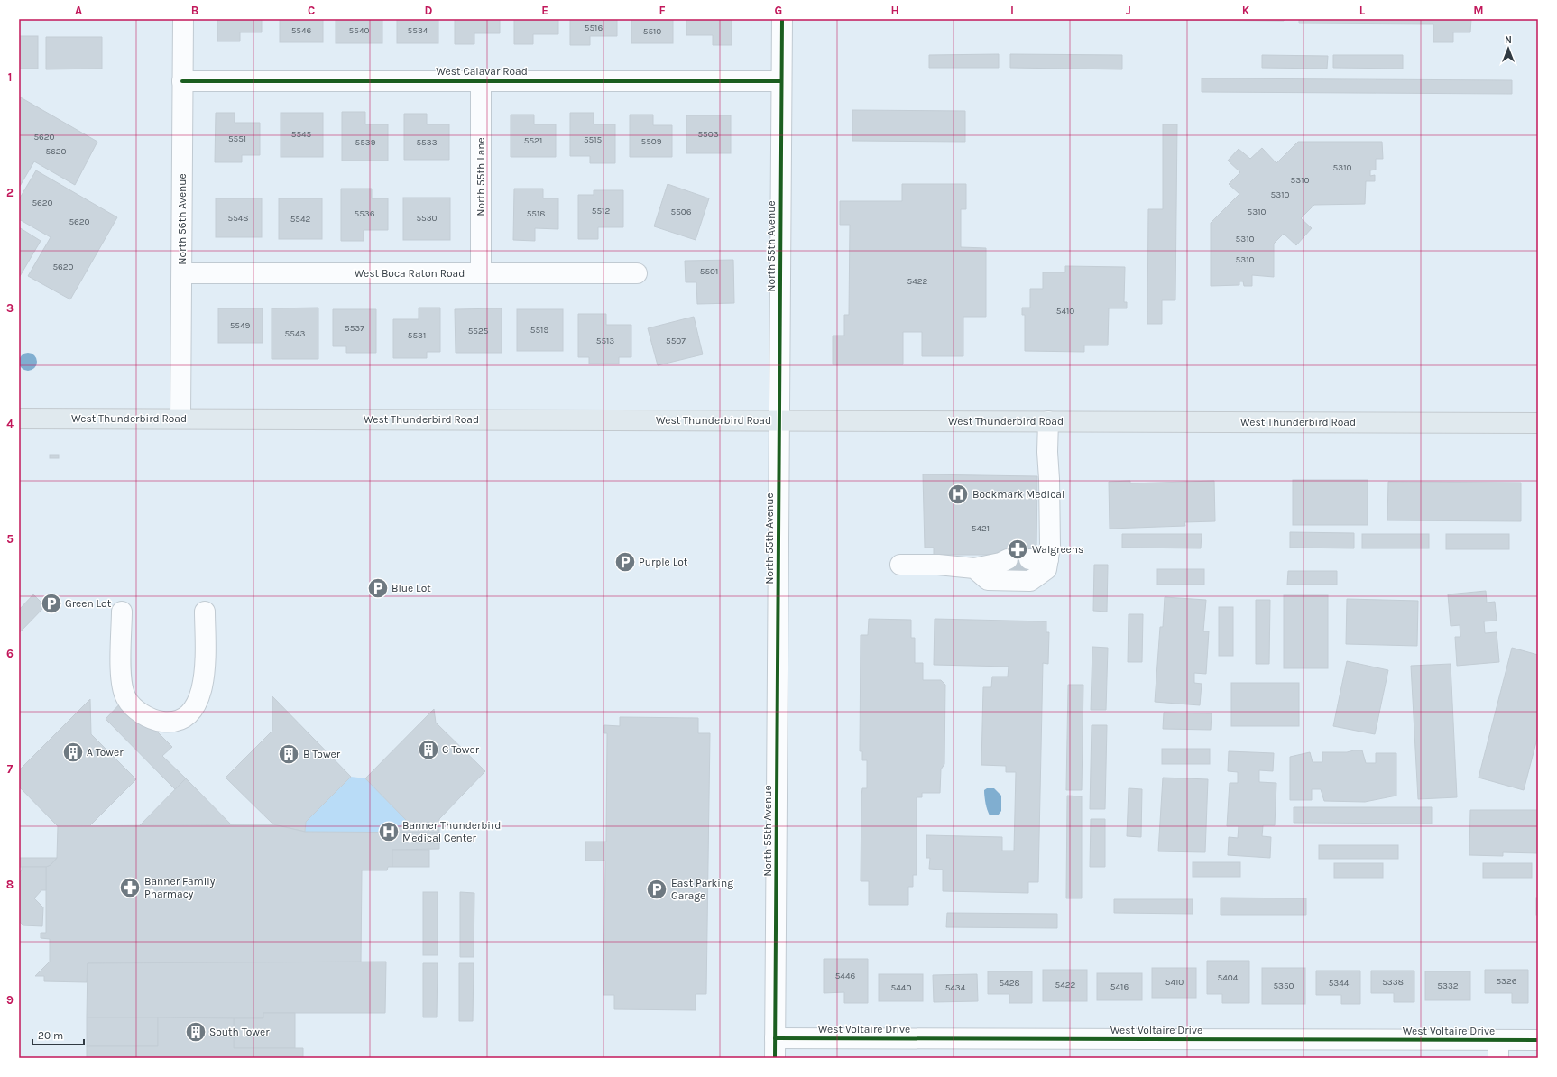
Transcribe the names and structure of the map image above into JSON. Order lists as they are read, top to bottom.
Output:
{
  "streets": {
    "main road": ["West Thunderbird Road"],
    "street": [
      "West Calavar Road",
      "North 55th Lane",
      "North 56th Avenue",
      "North 55th Avenue",
      "West Boca Raton Road",
      "West Voltaire Drive"
    ]
  },
  "crossings": [
    ["West Calavar Road", "North 55th Lane"],
    ["West Calavar Road", "North 56th Avenue"],
    ["West Calavar Road", "North 55th Avenue"],
    ["North 55th Lane", "West Boca Raton Road"],
    ["North 56th Avenue", "West Boca Raton Road"],
    ["North 56th Avenue", "West Thunderbird Road"],
    ["North 55th Avenue", "West Thunderbird Road"],
    ["North 55th Avenue", "West Voltaire Drive"]
  ],
  "places": {
    "hospital": ["Bookmark Medical", "Banner Thunderbird Medical Center"],
    "pharmacy": ["Walgreens", "Banner Family Pharmacy"],
    "parking": [
      "Purple Lot",
      "Blue Lot",
      "Green Lot",
      "East Parking Garage"
    ],
    "building": [
      "C Tower",
      "A Tower",
      "B Tower",
      "South Tower"
    ]
  },
  "house_numbers": [
    "5516",
    "5546",
    "5540",
    "5534",
    "5510",
    "5545",
    "5503",
    "5620",
    "5551",
    "5515",
    "5521",
    "5509",
    "5539",
    "5533",
    "5620",
    "5310",
    "5310",
    "5310",
    "5620",
    "5512",
    "5506",
    "5310",
    "5536",
    "5518",
    "5548",
    "5530",
    "5542",
    "5620",
    "5310",
    "5310",
    "5620",
    "5501",
    "5422",
    "5410",
    "5549",
    "5537",
    "5519",
    "5525",
    "5543",
    "5531",
    "5513",
    "5507",
    "5421",
    "5446",
    "5404",
    "5326",
    "5410",
    "5338",
    "5428",
    "5344",
    "5422",
    "5350",
    "5332",
    "5416",
    "5440",
    "5434"
  ],
  "scale_bar": "20 m",
  "north": "top",
  "grid": {
    "columns": [
      "A",
      "B",
      "C",
      "D",
      "E",
      "F",
      "G",
      "H",
      "I",
      "J",
      "K",
      "L",
      "M"
    ],
    "rows": [
      "1",
      "2",
      "3",
      "4",
      "5",
      "6",
      "7",
      "8",
      "9"
    ]
  }
}
